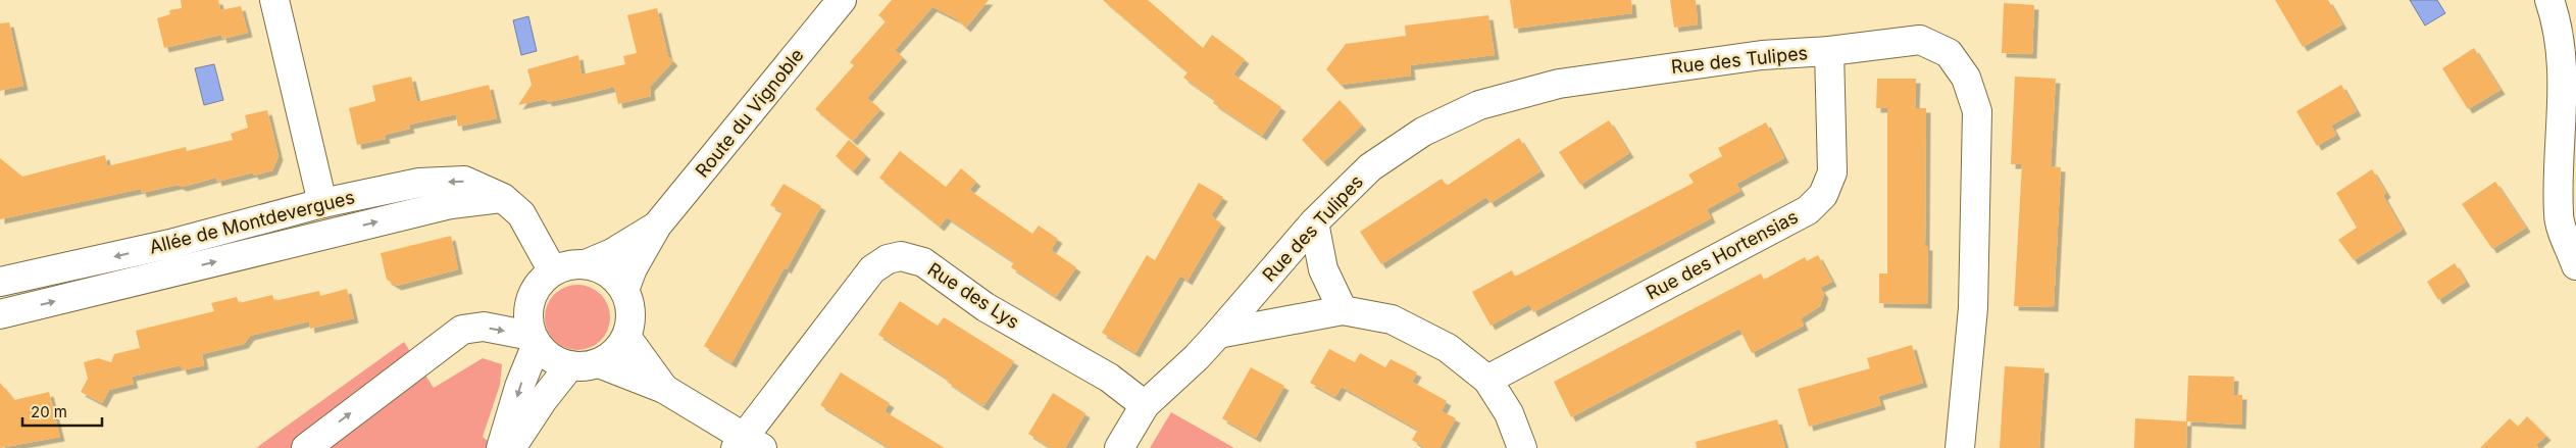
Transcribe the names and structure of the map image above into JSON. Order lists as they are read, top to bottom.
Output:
{
  "streets": {
    "street": [
      "Rue des Tulipes",
      "Route du Vignoble",
      "Allée de Montdevergues",
      "Rue des Hortensias",
      "Rue des Lys"
    ]
  },
  "crossings": [
    ["Rue des Tulipes", "Rue des Hortensias"],
    ["Rue des Tulipes", "Rue des Lys"],
    ["Route du Vignoble", "Allée de Montdevergues"]
  ],
  "scale_bar": "20 m"
}
